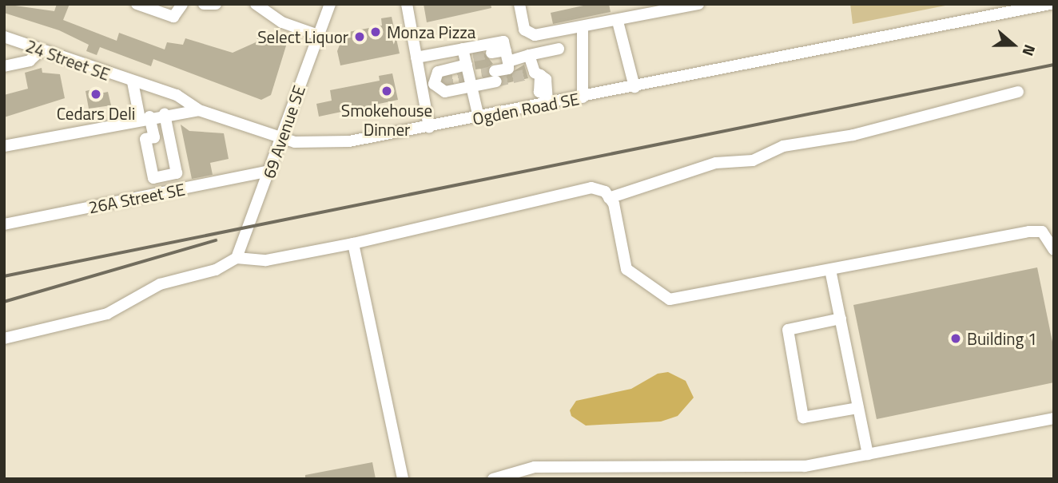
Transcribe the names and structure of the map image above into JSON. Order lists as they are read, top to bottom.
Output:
{
  "streets": {
    "street": [
      "24 Street SE",
      "Ogden Road SE",
      "69 Avenue SE",
      "26A Street SE"
    ]
  },
  "crossings": [
    ["24 Street SE", "Ogden Road SE"],
    ["Ogden Road SE", "69 Avenue SE"],
    ["69 Avenue SE", "26A Street SE"]
  ],
  "places": [
    "Monza Pizza",
    "Select Liquor",
    "Smokehouse Dinner",
    "Cedars Deli",
    "Building 1"
  ],
  "north": "right"
}
